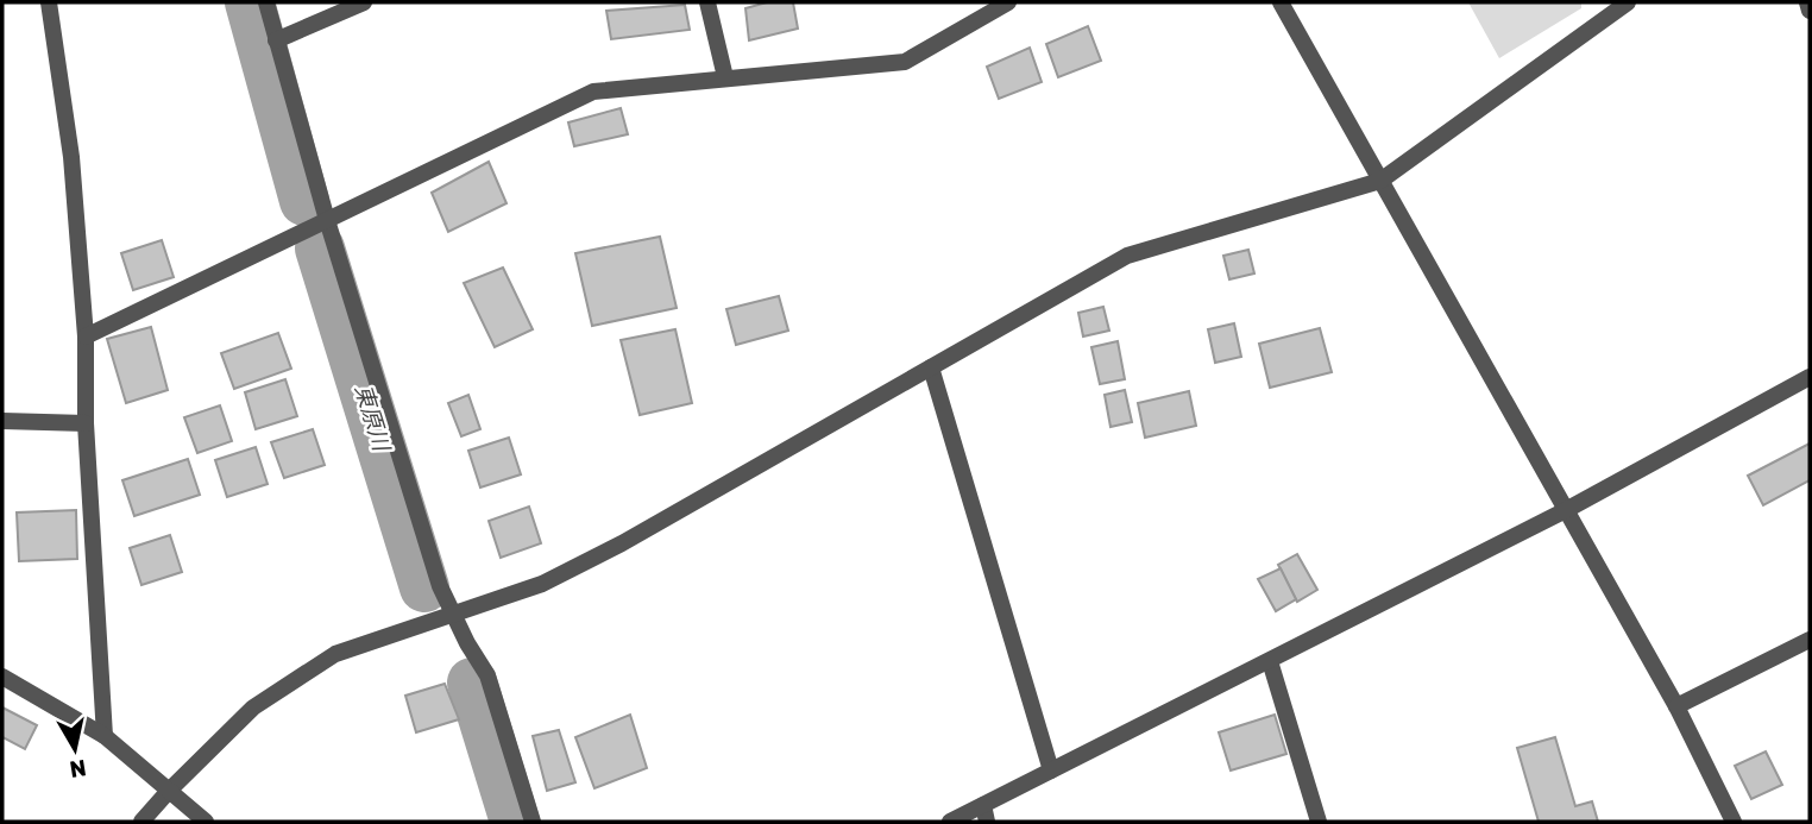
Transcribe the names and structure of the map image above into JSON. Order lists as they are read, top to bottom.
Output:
{
  "water": ["東原川"],
  "north": "bottom"
}
